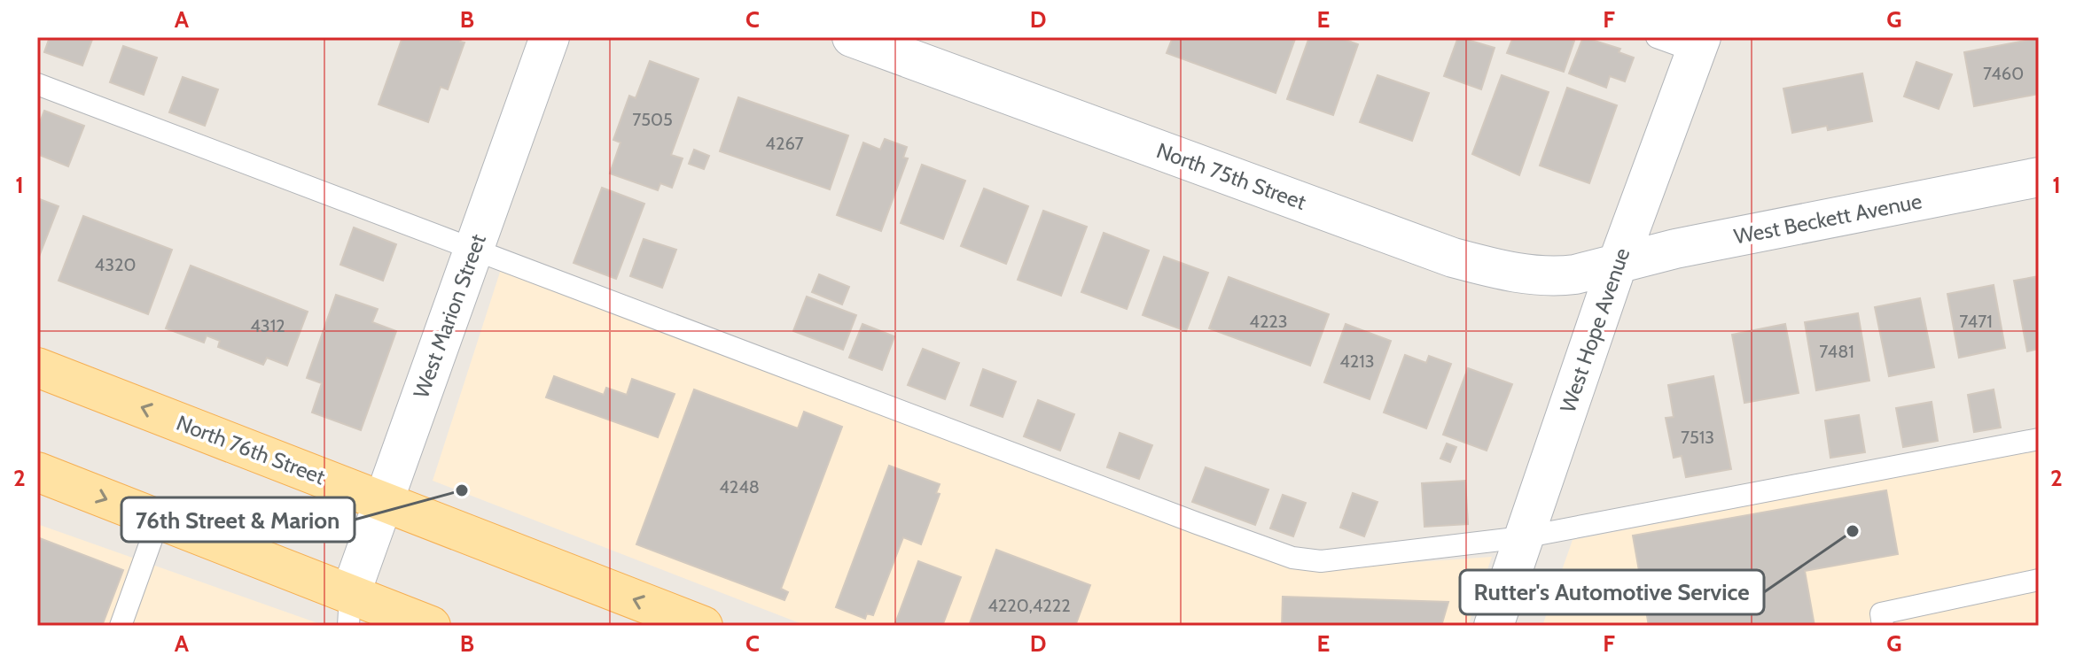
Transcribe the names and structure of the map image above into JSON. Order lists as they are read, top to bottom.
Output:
{
  "streets": {
    "main road": ["North 76th Street"],
    "street": [
      "North 75th Street",
      "West Beckett Avenue",
      "West Marion Street",
      "West Hope Avenue"
    ]
  },
  "crossings": [
    ["North 75th Street", "West Beckett Avenue"],
    ["North 75th Street", "West Hope Avenue"],
    ["West Beckett Avenue", "West Hope Avenue"],
    ["West Marion Street", "North 76th Street"]
  ],
  "places": ["76th Street & Marion", "Rutter's Automotive Service"],
  "house_numbers": [
    "7460",
    "7505",
    "4267",
    "4320",
    "4223",
    "7471",
    "4312",
    "7481",
    "4213",
    "7513",
    "4248",
    "4220,4222"
  ],
  "grid": {
    "columns": [
      "A",
      "B",
      "C",
      "D",
      "E",
      "F",
      "G"
    ],
    "rows": ["1", "2"]
  }
}
